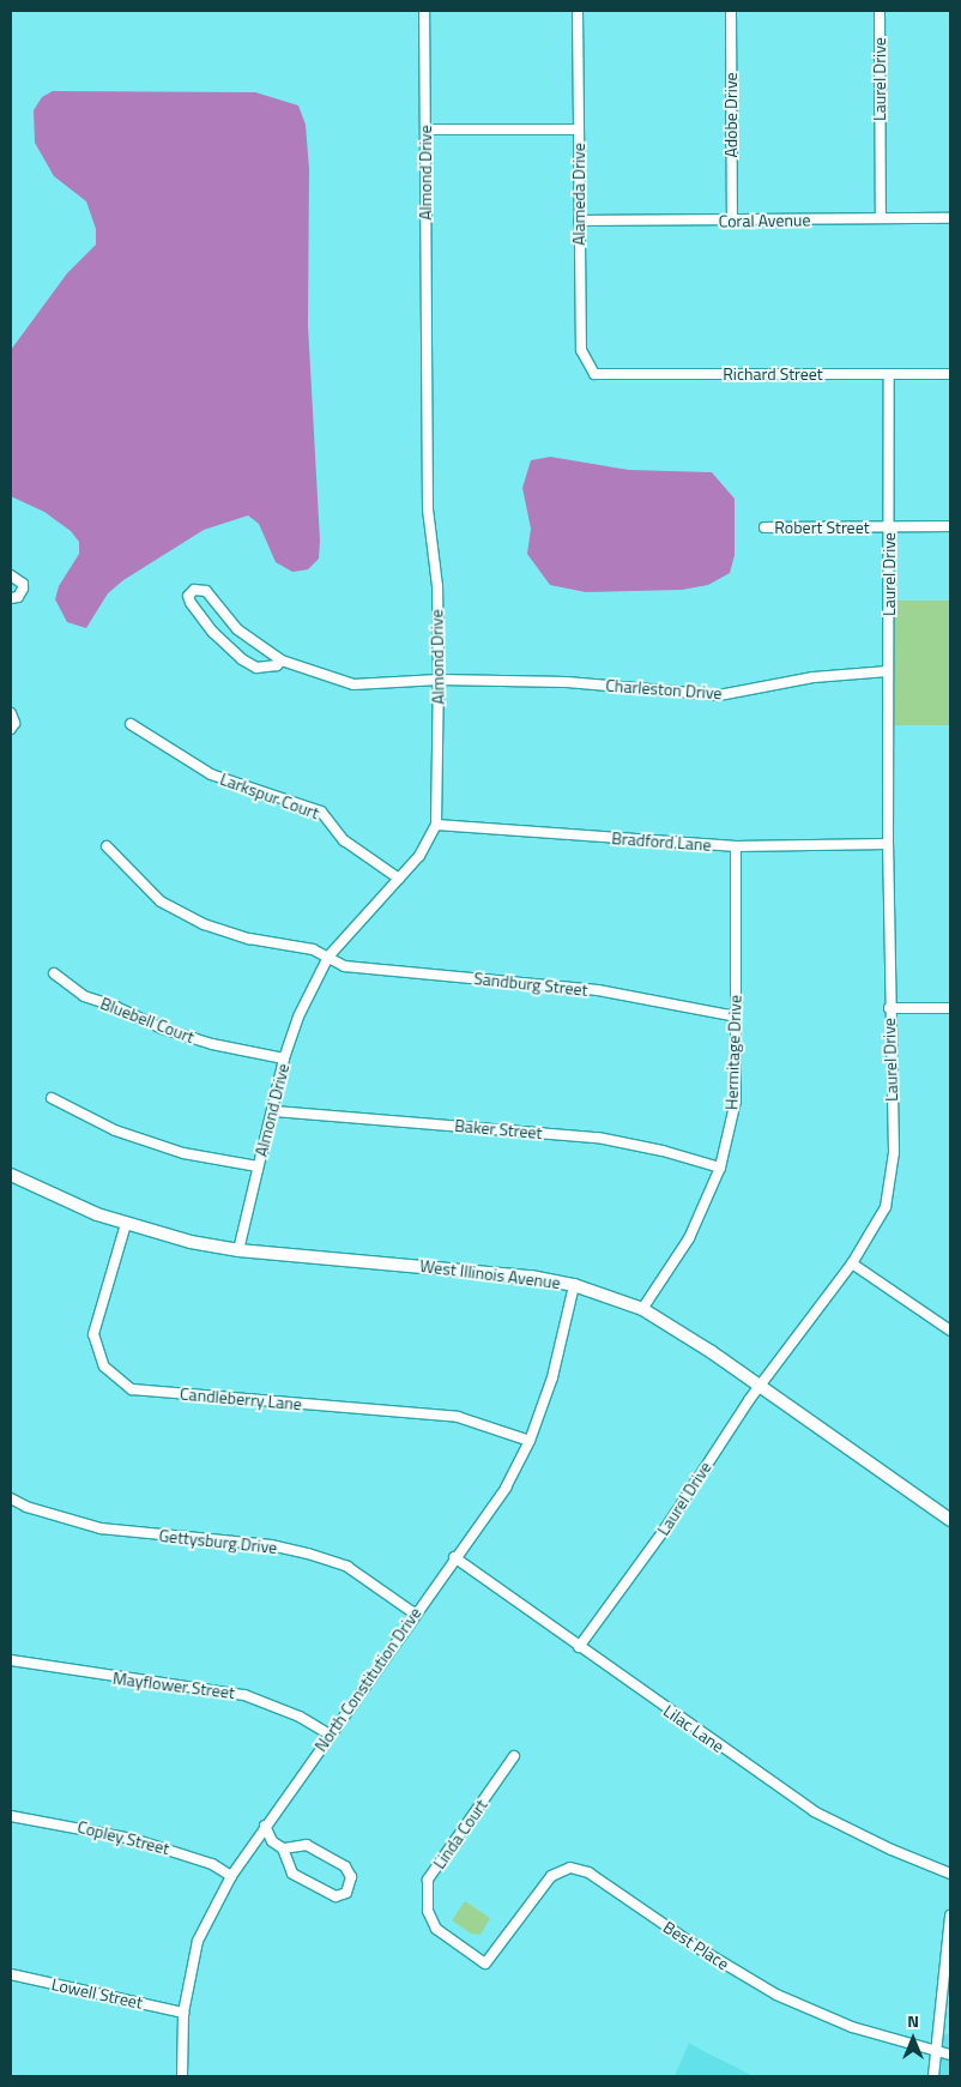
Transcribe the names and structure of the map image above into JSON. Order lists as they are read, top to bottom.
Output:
{
  "streets": {
    "street": [
      "Laurel Drive",
      "Adobe Drive",
      "Almond Drive",
      "Alameda Drive",
      "Coral Avenue",
      "Richard Street",
      "Robert Street",
      "Charleston Drive",
      "Larkspur Court",
      "Bradford Lane",
      "Sandburg Street",
      "Bluebell Court",
      "Hermitage Drive",
      "Baker Street",
      "West Illinois Avenue",
      "Candleberry Lane",
      "Gettysburg Drive",
      "North Constitution Drive",
      "Mayflower Street",
      "Lilac Lane",
      "Linda Court",
      "Copley Street",
      "Best Place",
      "Lowell Street"
    ]
  },
  "crossings": [
    ["Laurel Drive", "Coral Avenue"],
    ["Laurel Drive", "Richard Street"],
    ["Laurel Drive", "Robert Street"],
    ["Laurel Drive", "Charleston Drive"],
    ["Laurel Drive", "Bradford Lane"],
    ["Laurel Drive", "West Illinois Avenue"],
    ["Laurel Drive", "Lilac Lane"],
    ["Adobe Drive", "Coral Avenue"],
    ["Almond Drive", "Charleston Drive"],
    ["Almond Drive", "Larkspur Court"],
    ["Almond Drive", "Bradford Lane"],
    ["Almond Drive", "Sandburg Street"],
    ["Almond Drive", "Bluebell Court"],
    ["Almond Drive", "Baker Street"],
    ["Almond Drive", "West Illinois Avenue"],
    ["Alameda Drive", "Coral Avenue"],
    ["Alameda Drive", "Richard Street"],
    ["Bradford Lane", "Hermitage Drive"],
    ["Sandburg Street", "Hermitage Drive"],
    ["Hermitage Drive", "Baker Street"],
    ["Hermitage Drive", "West Illinois Avenue"],
    ["West Illinois Avenue", "Candleberry Lane"],
    ["West Illinois Avenue", "North Constitution Drive"],
    ["Candleberry Lane", "North Constitution Drive"],
    ["Gettysburg Drive", "North Constitution Drive"],
    ["North Constitution Drive", "Mayflower Street"],
    ["North Constitution Drive", "Lilac Lane"],
    ["North Constitution Drive", "Copley Street"],
    ["North Constitution Drive", "Lowell Street"],
    ["Linda Court", "Best Place"]
  ],
  "north": "top"
}
